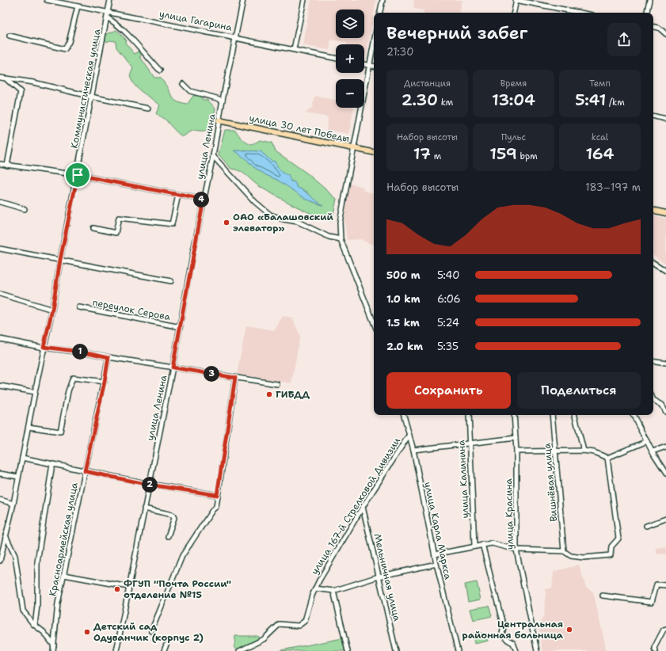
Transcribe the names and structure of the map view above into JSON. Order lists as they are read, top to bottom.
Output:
{
  "streets": {
    "main road": ["улица 30 лет Победы"],
    "street": [
      "улица Гагарина",
      "Коммунистическая улица",
      "улица Ленина",
      "переулок Серова",
      "улица Калинина",
      "Вишнёвая улица",
      "улица 167-й Стрелковой Дивизии",
      "улица Красина",
      "улица Карла Маркса",
      "Красноармейская улица",
      "Мельничная улица"
    ]
  },
  "crossings": [
    ["улица Гагарина", "Коммунистическая улица"],
    ["улица Гагарина", "улица Ленина"],
    ["улица 30 лет Победы", "улица Ленина"],
    ["улица Ленина", "переулок Серова"],
    ["улица 167-й Стрелковой Дивизии", "улица Карла Маркса"],
    ["улица 167-й Стрелковой Дивизии", "Мельничная улица"]
  ],
  "places": [
    "ОАО «Балашовский элеватор»",
    "ГИБДД",
    "ФГУП \"Почта России\" отделение №15",
    "Центральная районная больница",
    "Детский сад Одуванчик (корпус 2)"
  ],
  "page": {
    "map_buttons": ["+", "−"],
    "heading": ["Вечерний забег", "21:30"],
    "stats": [
      ["Дистанция", "2.30 km"],
      ["Время", "13:04"],
      ["Темп", "5:41 /km"],
      ["Набор высоты", "17 m"],
      ["Пульс", "159 bpm"],
      ["kcal", "164"]
    ],
    "chart": ["Набор высоты", "183–197 m"],
    "pins": [
      "4",
      "1",
      "3",
      "2"
    ],
    "list": [
      {
        "name": "500 m",
        "note": "5:40"
      },
      {
        "name": "1.0 km",
        "note": "6:06"
      },
      {
        "name": "1.5 km",
        "note": "5:24"
      },
      {
        "name": "2.0 km",
        "note": "5:35"
      }
    ],
    "buttons": ["Сохранить", "Поделиться"]
  }
}
